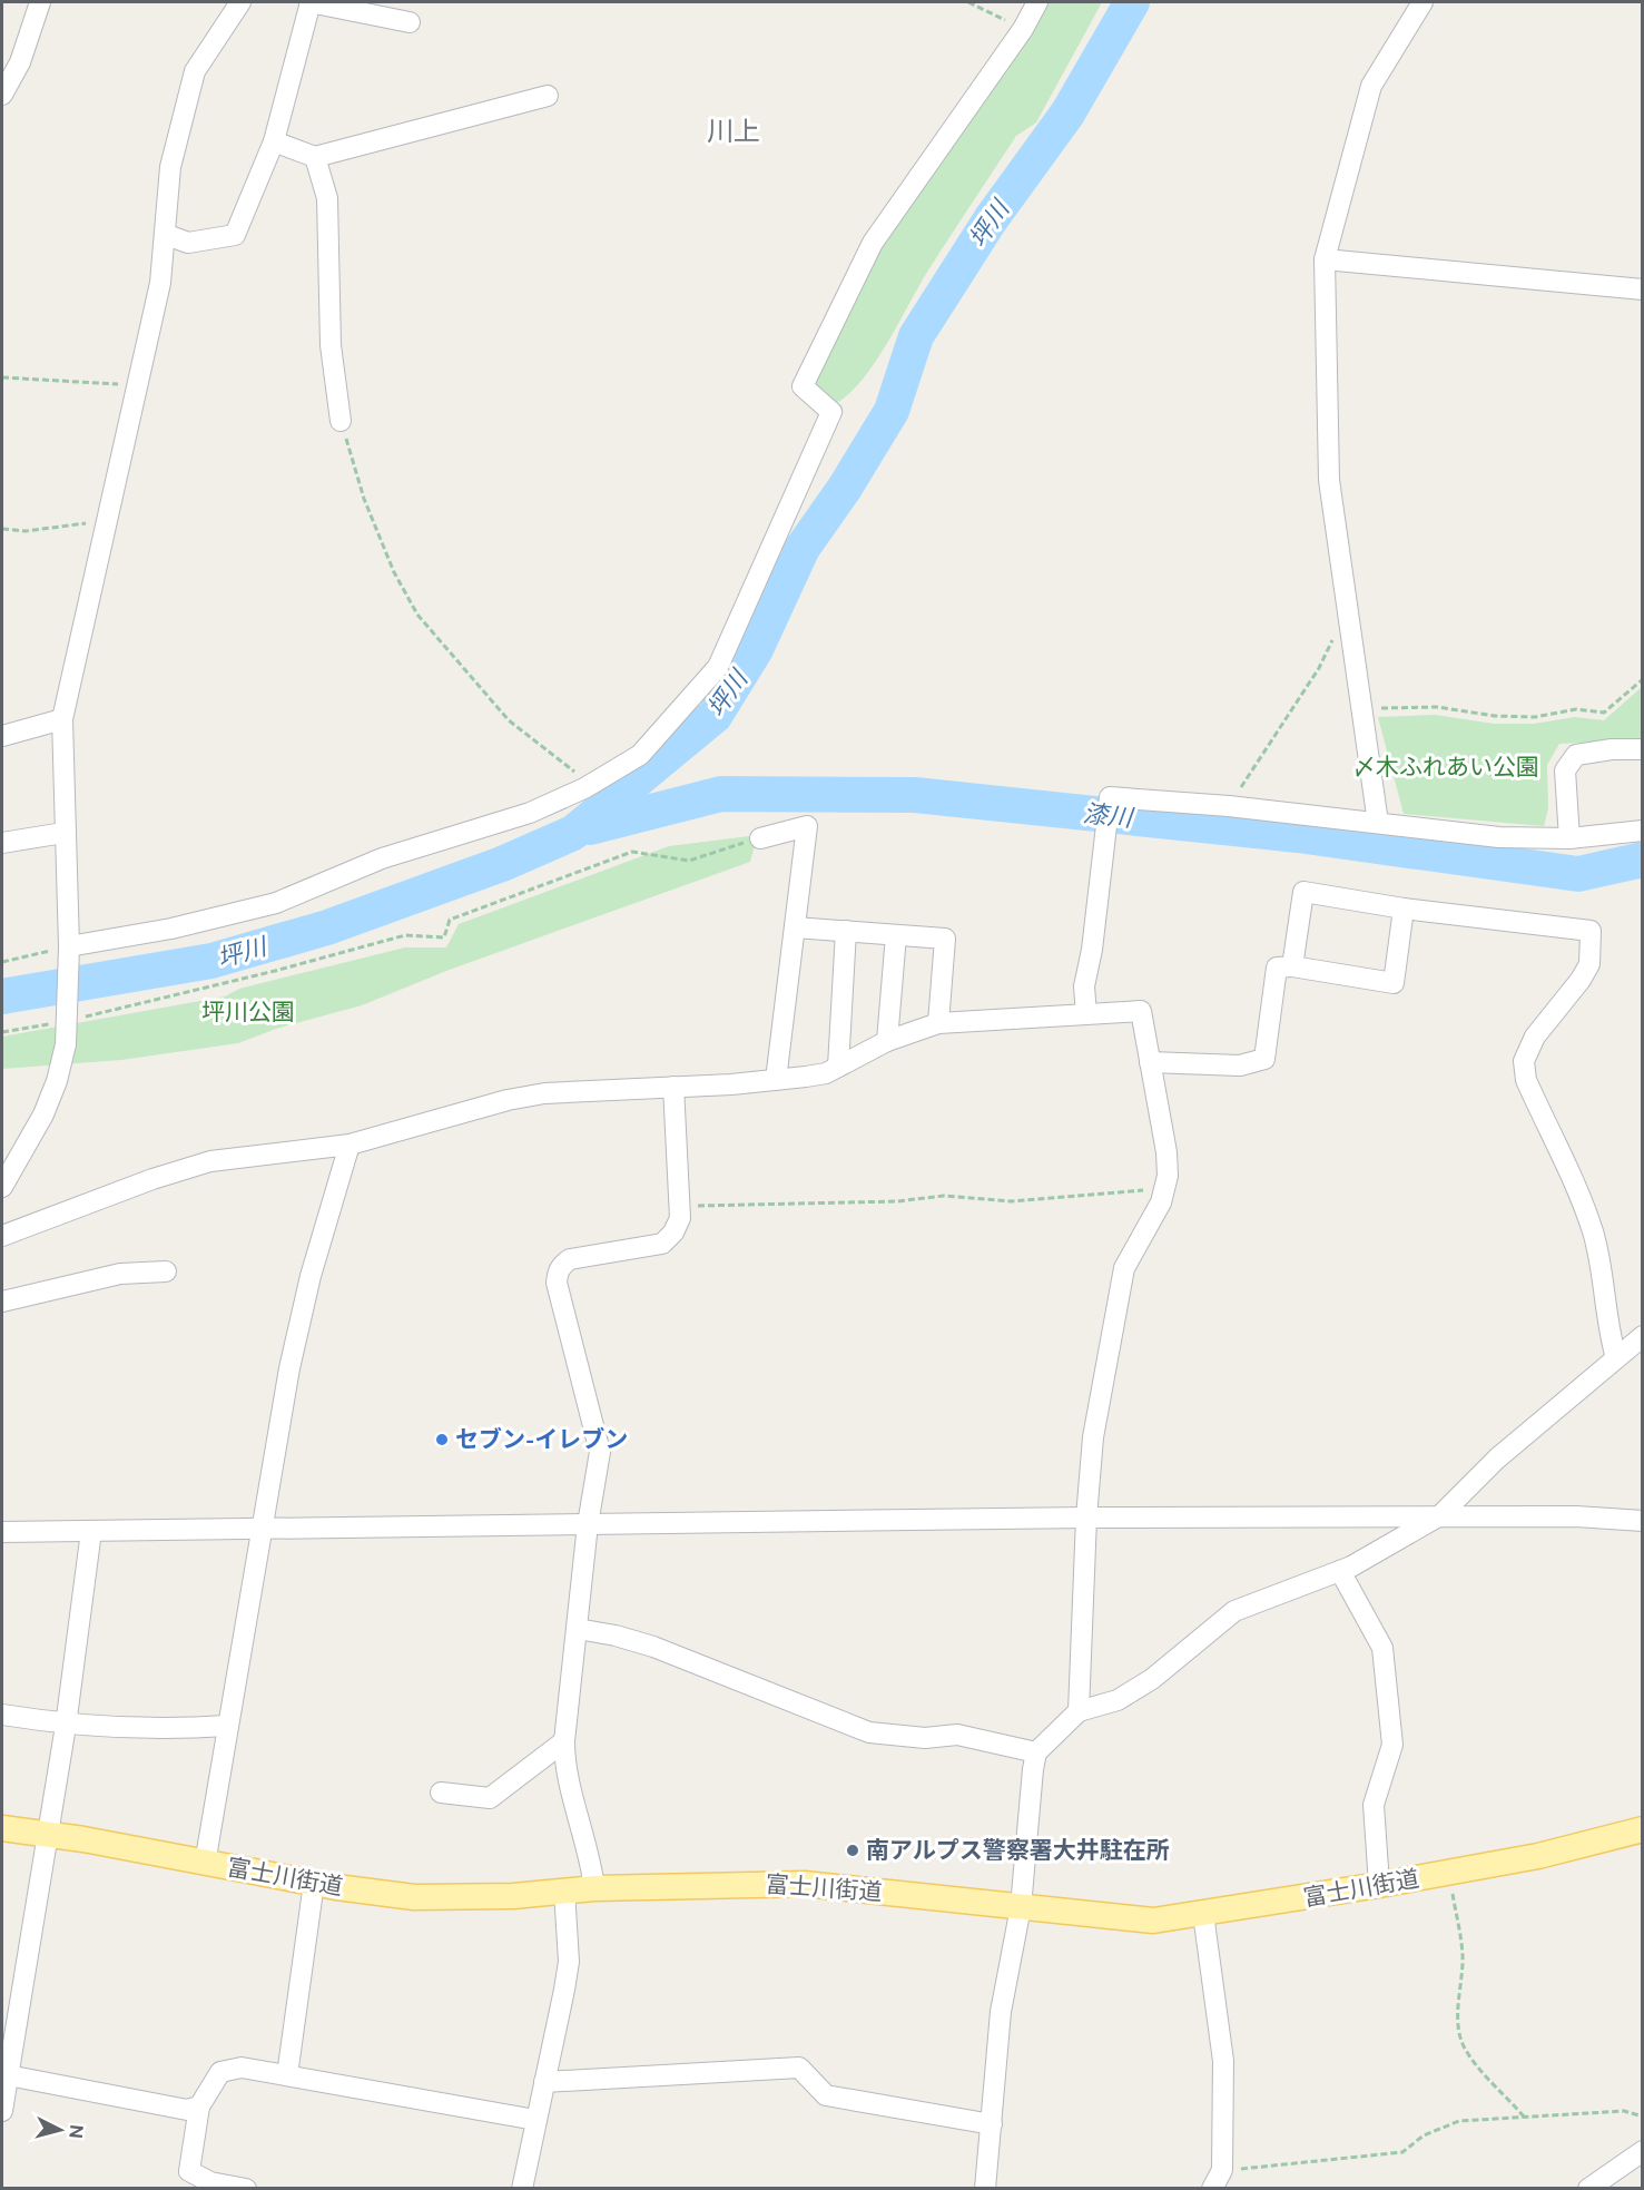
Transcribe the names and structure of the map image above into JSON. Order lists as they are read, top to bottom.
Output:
{
  "streets": {
    "main road": ["富士川街道"]
  },
  "districts": ["川上"],
  "water": ["坪川", "漆川"],
  "parks": ["〆木ふれあい公園", "坪川公園"],
  "places": ["セブン-イレブン", "南アルプス警察署大井駐在所"],
  "north": "right"
}
